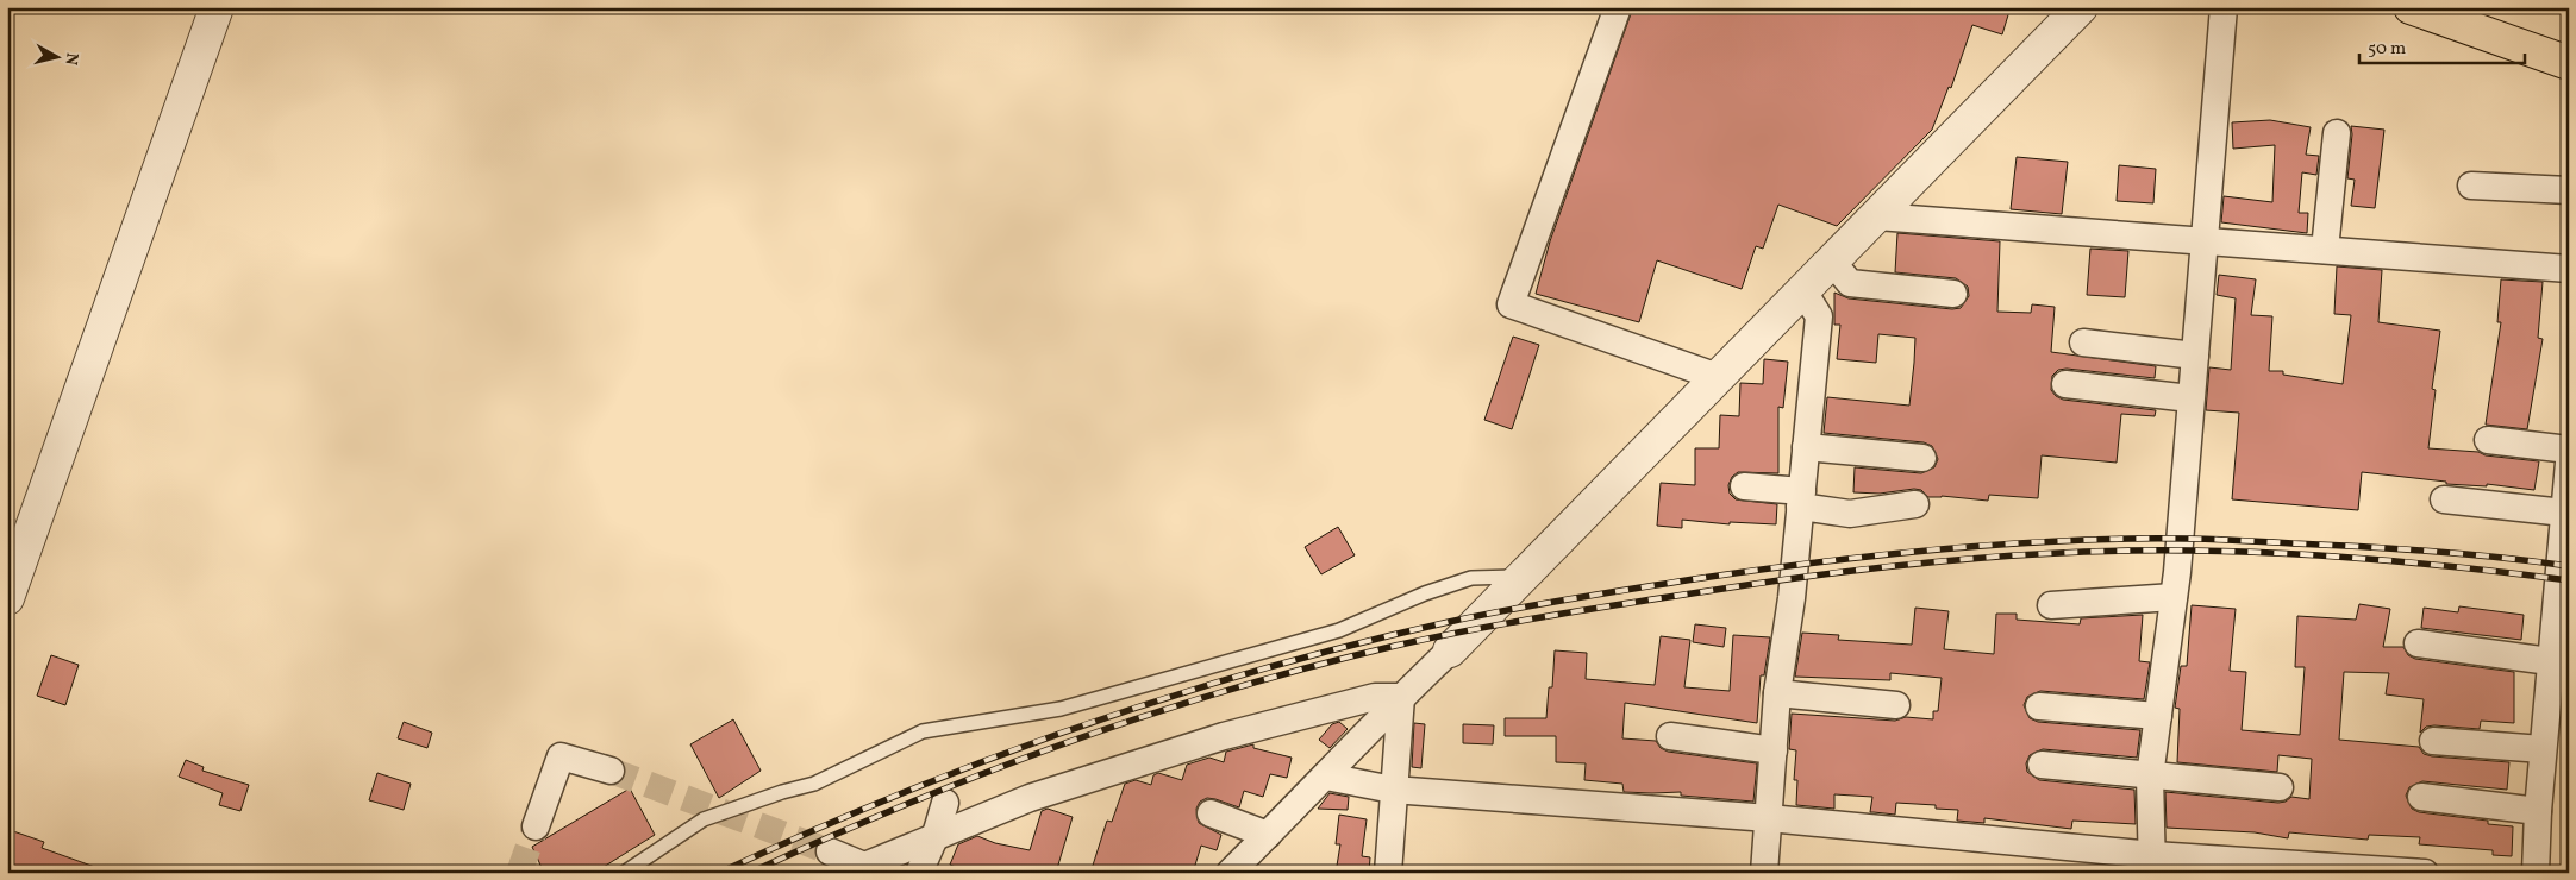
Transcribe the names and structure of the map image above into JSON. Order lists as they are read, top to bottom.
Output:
{
  "scale_bar": "50 m",
  "north": "right"
}
